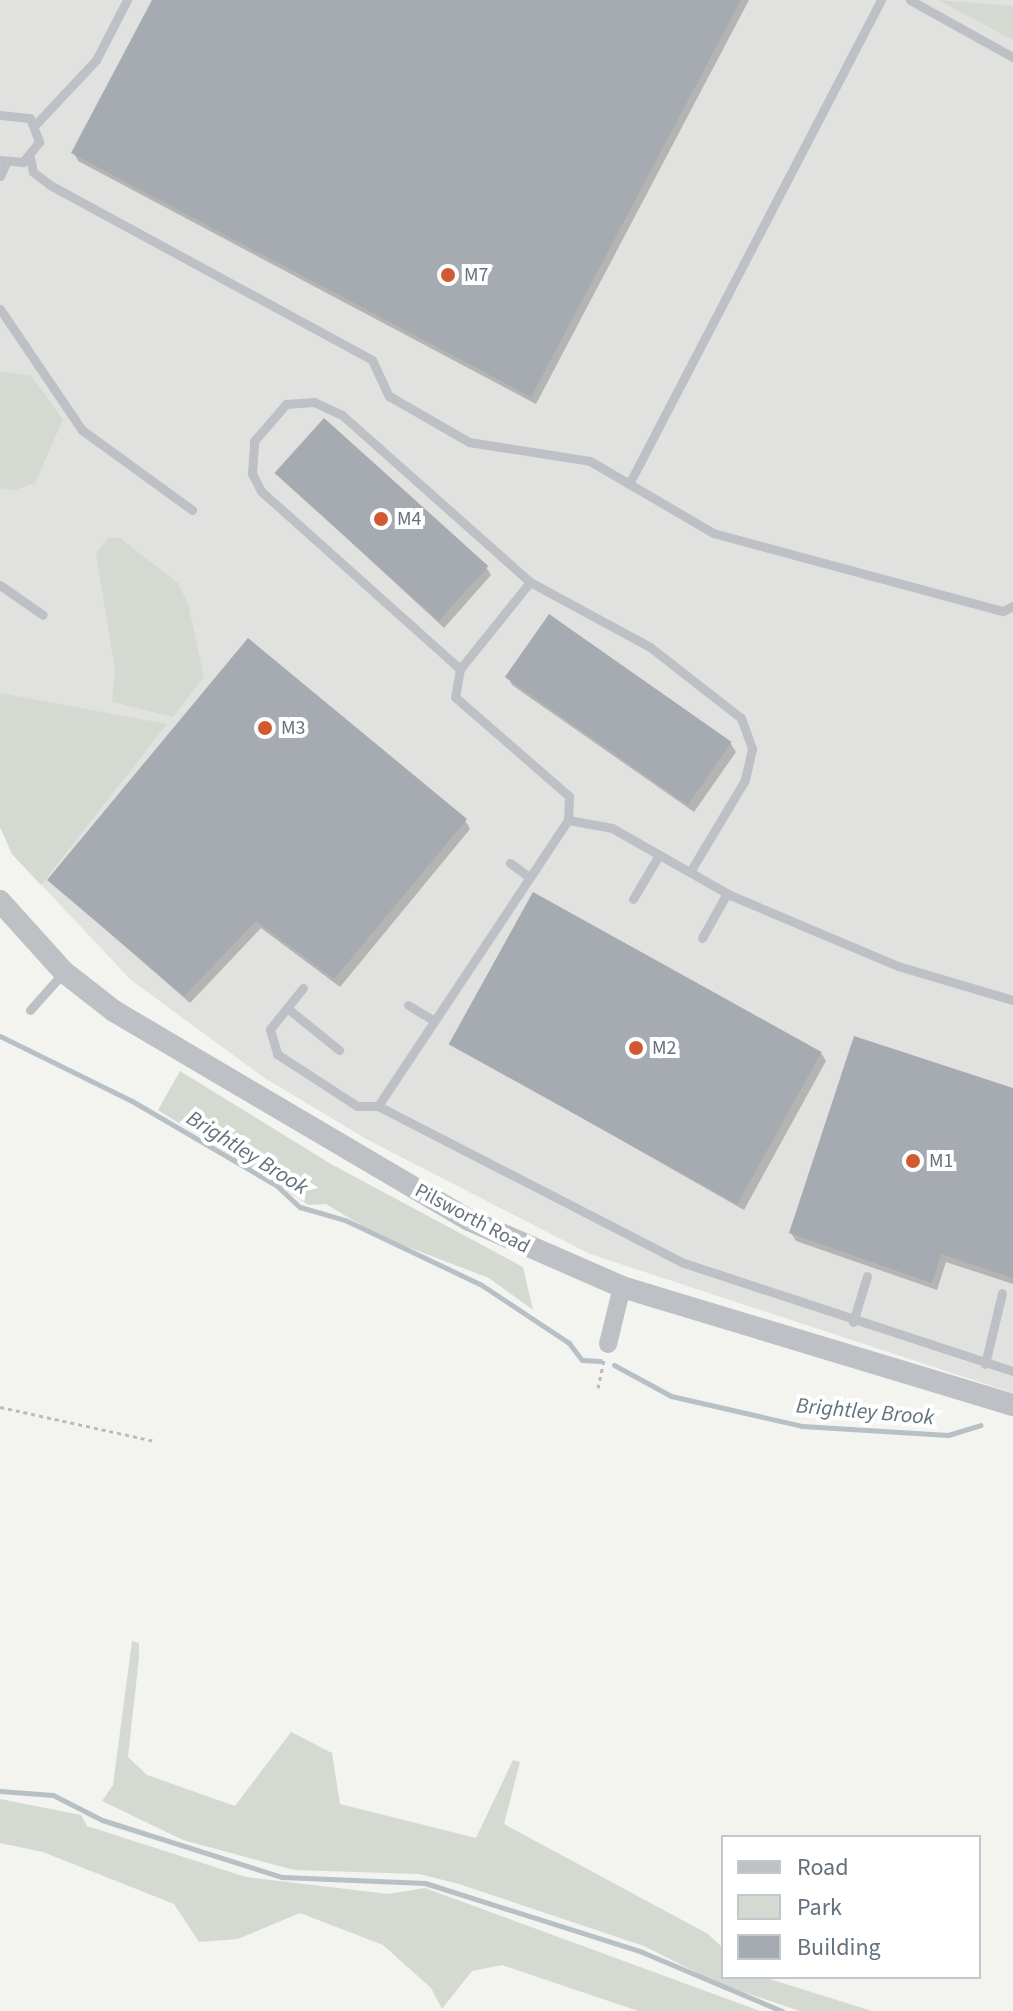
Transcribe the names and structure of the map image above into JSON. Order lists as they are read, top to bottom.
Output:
{
  "streets": {
    "street": ["Pilsworth Road"]
  },
  "water": ["Brightley Brook"],
  "places": [
    "M7",
    "M4",
    "M3",
    "M2",
    "M1"
  ],
  "legend": ["Road", "Park", "Building"]
}
